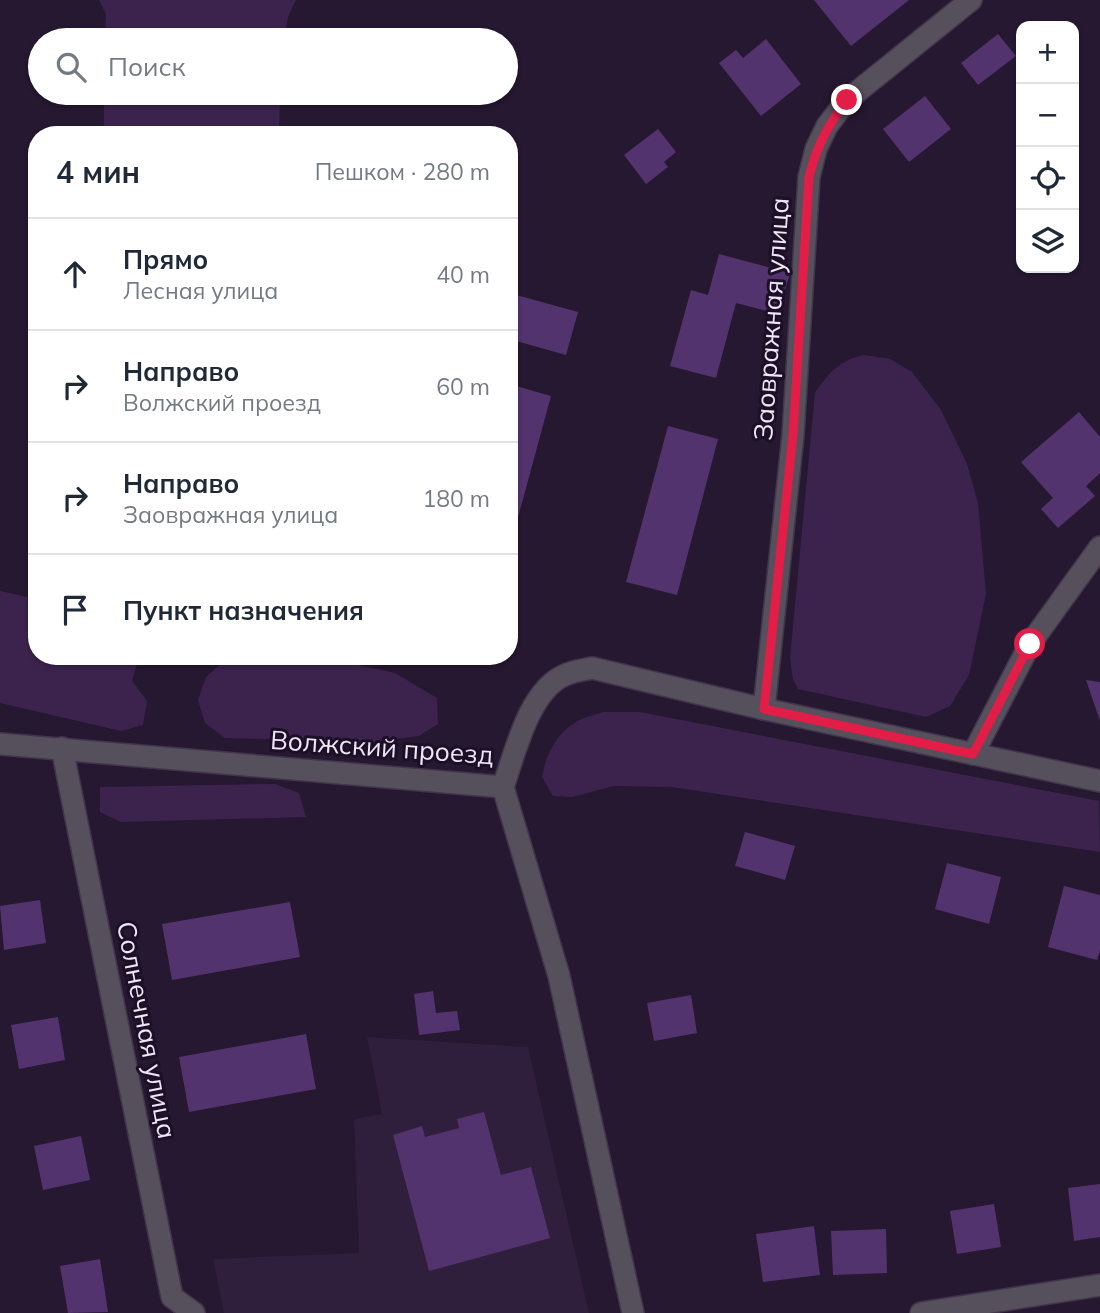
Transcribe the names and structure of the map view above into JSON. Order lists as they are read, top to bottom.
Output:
{
  "streets": {
    "street": ["Заовражная улица", "Волжский проезд", "Солнечная улица"]
  },
  "crossings": [
    ["Заовражная улица", "Волжский проезд"],
    ["Волжский проезд", "Солнечная улица"]
  ],
  "page": {
    "map_buttons": ["+", "−"],
    "search": "Поиск",
    "heading": ["4 мин", "Пешком · 280 m"],
    "list": [
      ["Прямо", "Лесная улица", "40 m"],
      ["Направо", "Волжский проезд", "60 m"],
      ["Направо", "Заовражная улица", "180 m"],
      "Пункт назначения"
    ]
  }
}
